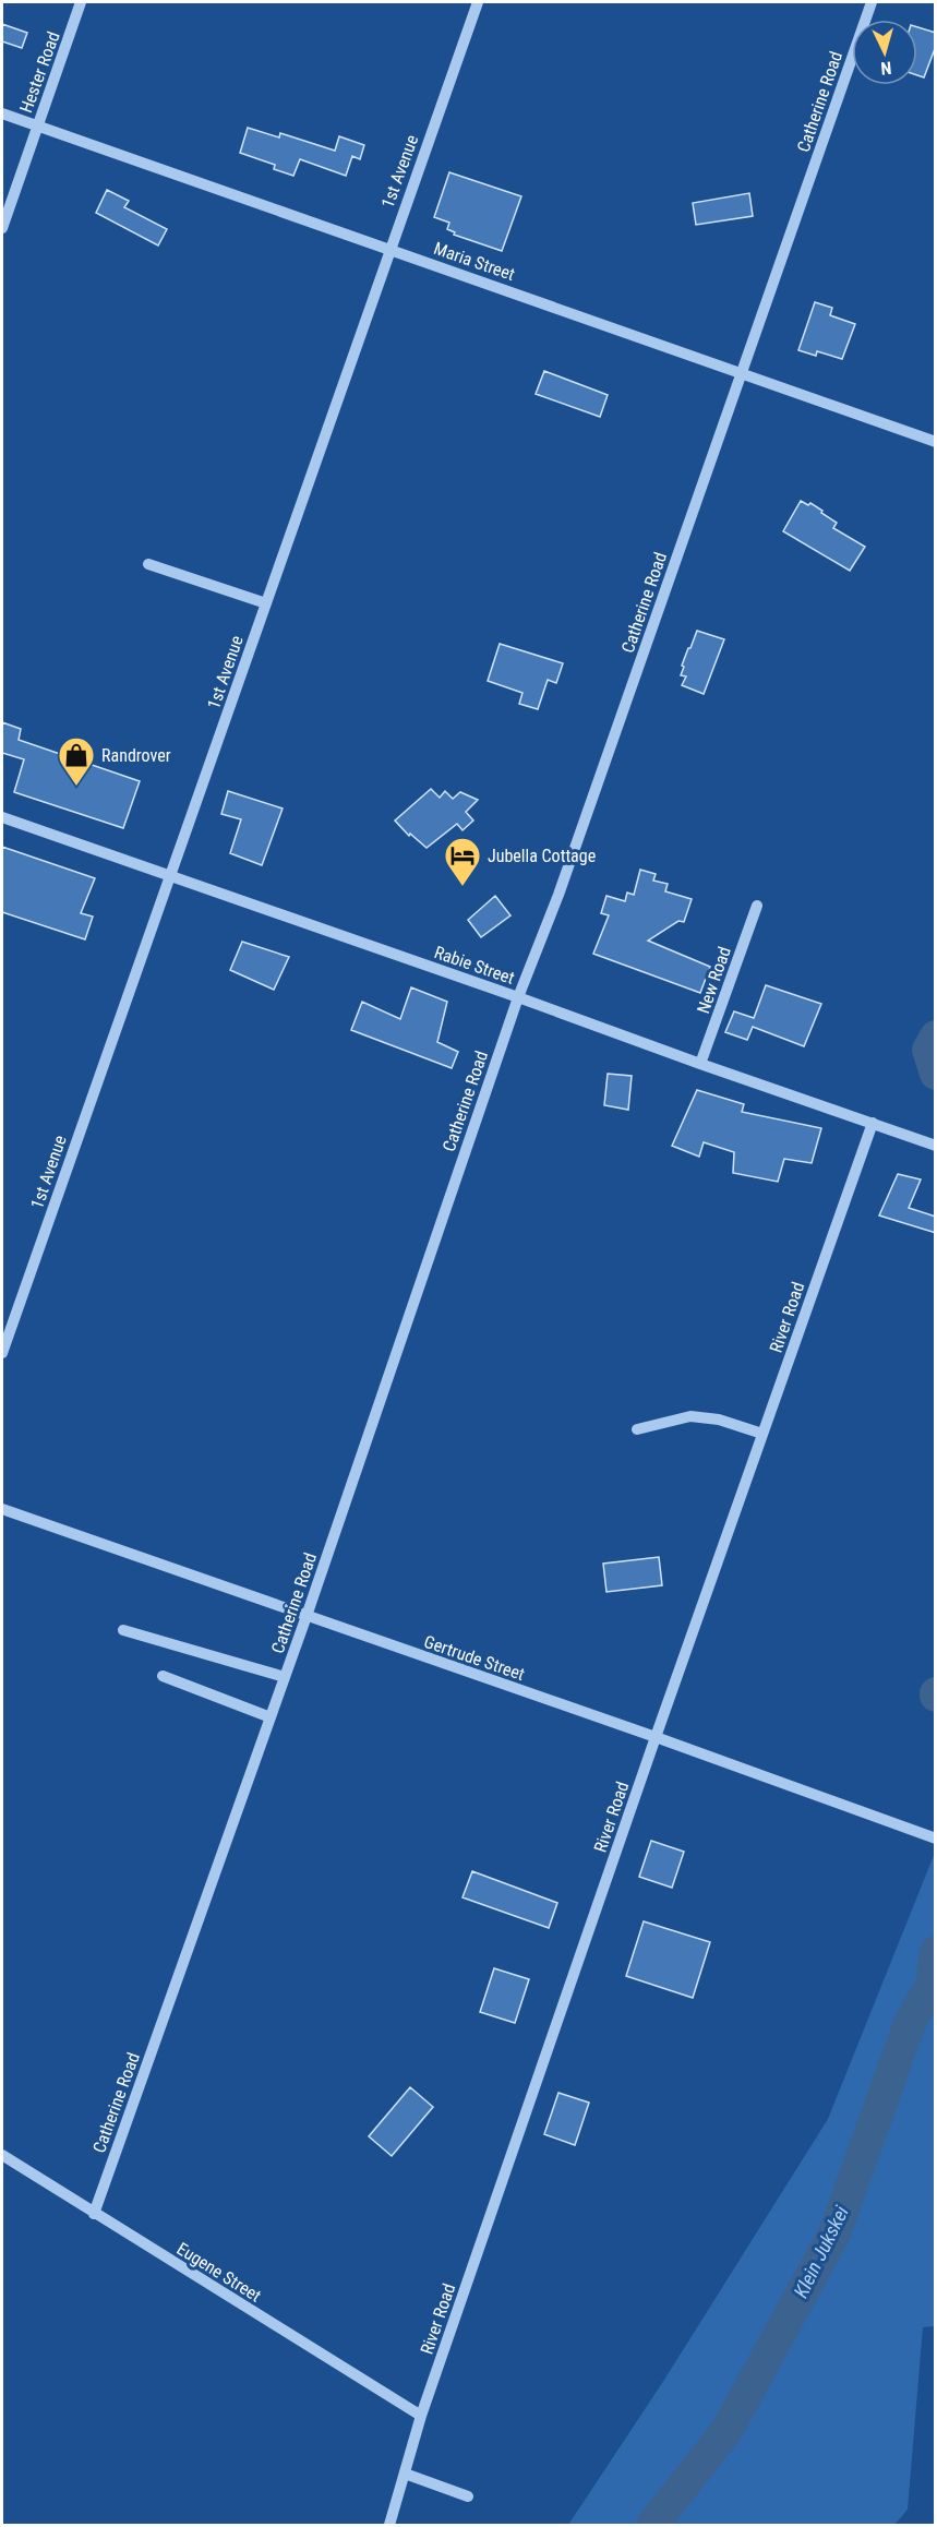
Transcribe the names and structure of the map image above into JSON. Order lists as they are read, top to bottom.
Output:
{
  "streets": {
    "street": [
      "Hester Road",
      "Catherine Road",
      "1st Avenue",
      "Maria Street",
      "Rabie Street",
      "New Road",
      "River Road",
      "Gertrude Street",
      "Eugene Street"
    ]
  },
  "crossings": [
    ["Hester Road", "Maria Street"],
    ["Catherine Road", "Maria Street"],
    ["Catherine Road", "Rabie Street"],
    ["Catherine Road", "Gertrude Street"],
    ["Catherine Road", "Eugene Street"],
    ["1st Avenue", "Maria Street"],
    ["1st Avenue", "Rabie Street"],
    ["Rabie Street", "New Road"],
    ["Rabie Street", "River Road"],
    ["River Road", "Gertrude Street"],
    ["River Road", "Eugene Street"]
  ],
  "water": ["Klein Jukskei"],
  "places": {
    "shop": ["Randrover"],
    "hotel": ["Jubella Cottage"]
  },
  "north": "bottom"
}
